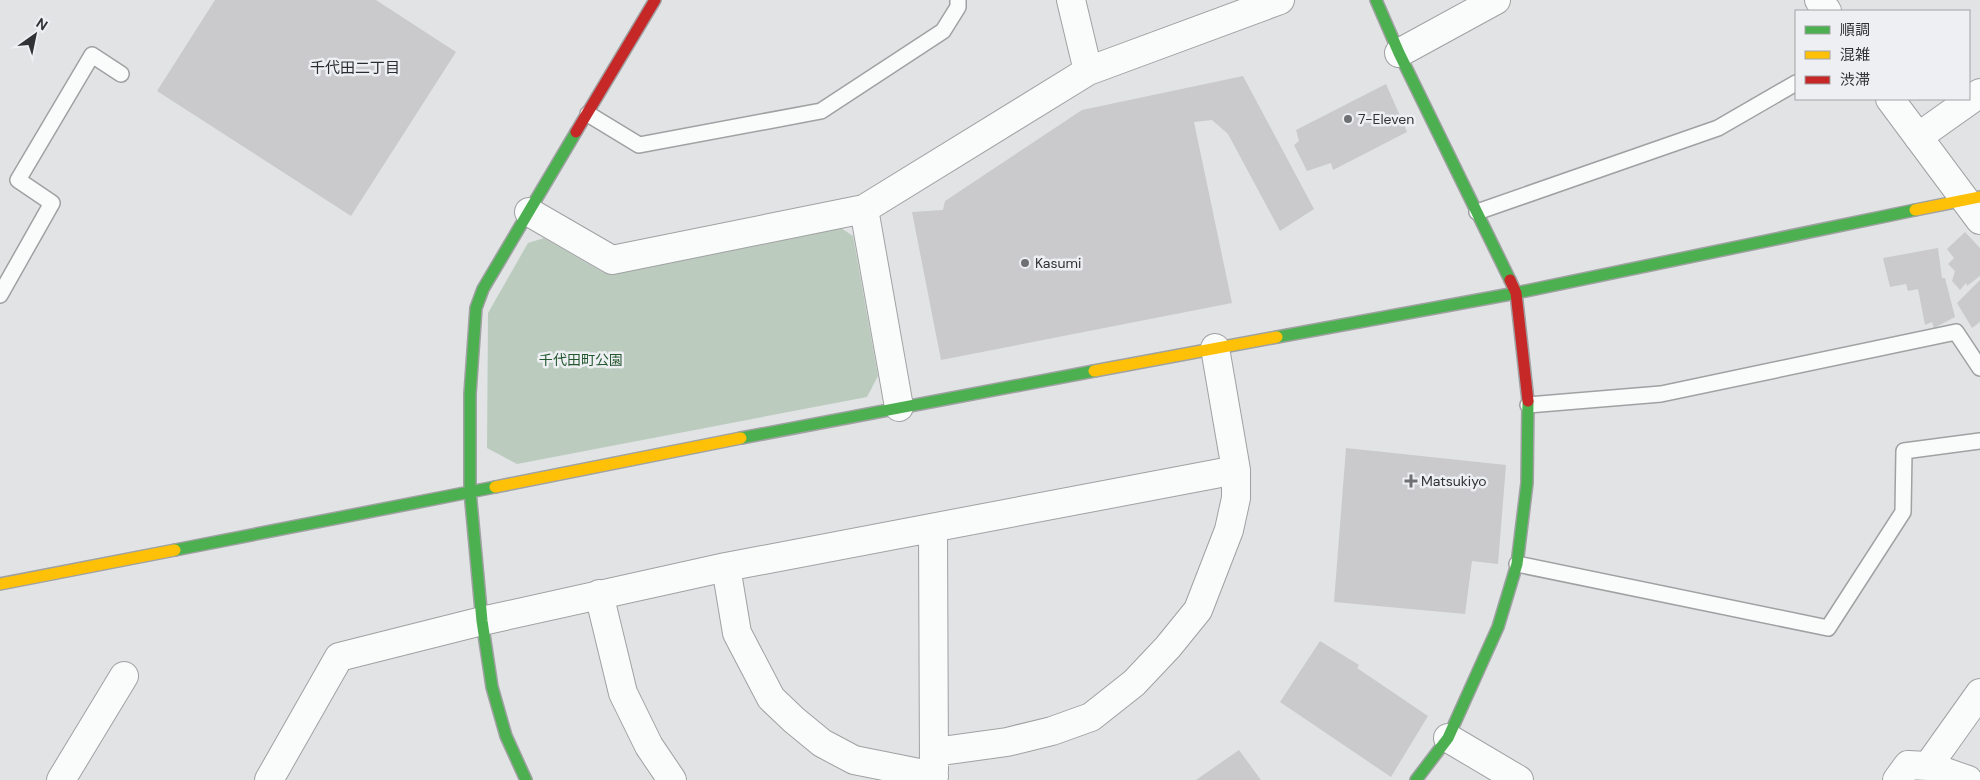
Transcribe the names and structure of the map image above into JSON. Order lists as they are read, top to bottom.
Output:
{
  "districts": ["千代田二丁目"],
  "parks": ["千代田町公園"],
  "places": {
    "other": ["7-Eleven", "Kasumi"],
    "health": ["Matsukiyo"]
  },
  "legend": ["順調", "混雑", "渋滞"],
  "north": "top right"
}
